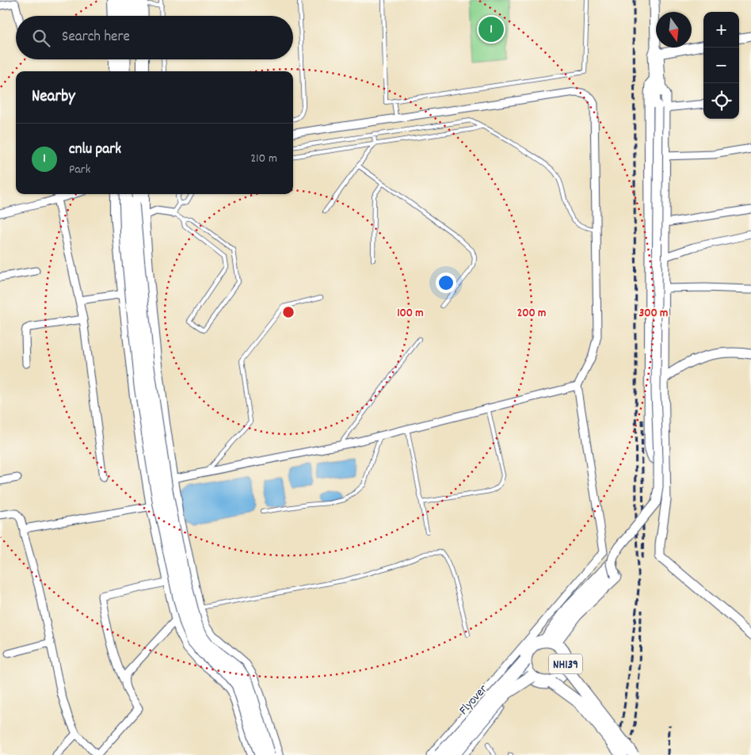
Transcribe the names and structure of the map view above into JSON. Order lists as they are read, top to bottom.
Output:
{
  "streets": {
    "highway": ["NH139", "Flyover"]
  },
  "crossings": [
    ["NH139", "Flyover"]
  ],
  "north": "bottom",
  "page": {
    "map_buttons": ["+", "−"],
    "pins": "1",
    "search": "Search here",
    "heading": "Nearby",
    "list": [
      {
        "mark": "1",
        "name": "cnlu park",
        "note": "Park",
        "value": "210 m"
      }
    ]
  },
  "rings": ["100 m", "200 m", "300 m"]
}
